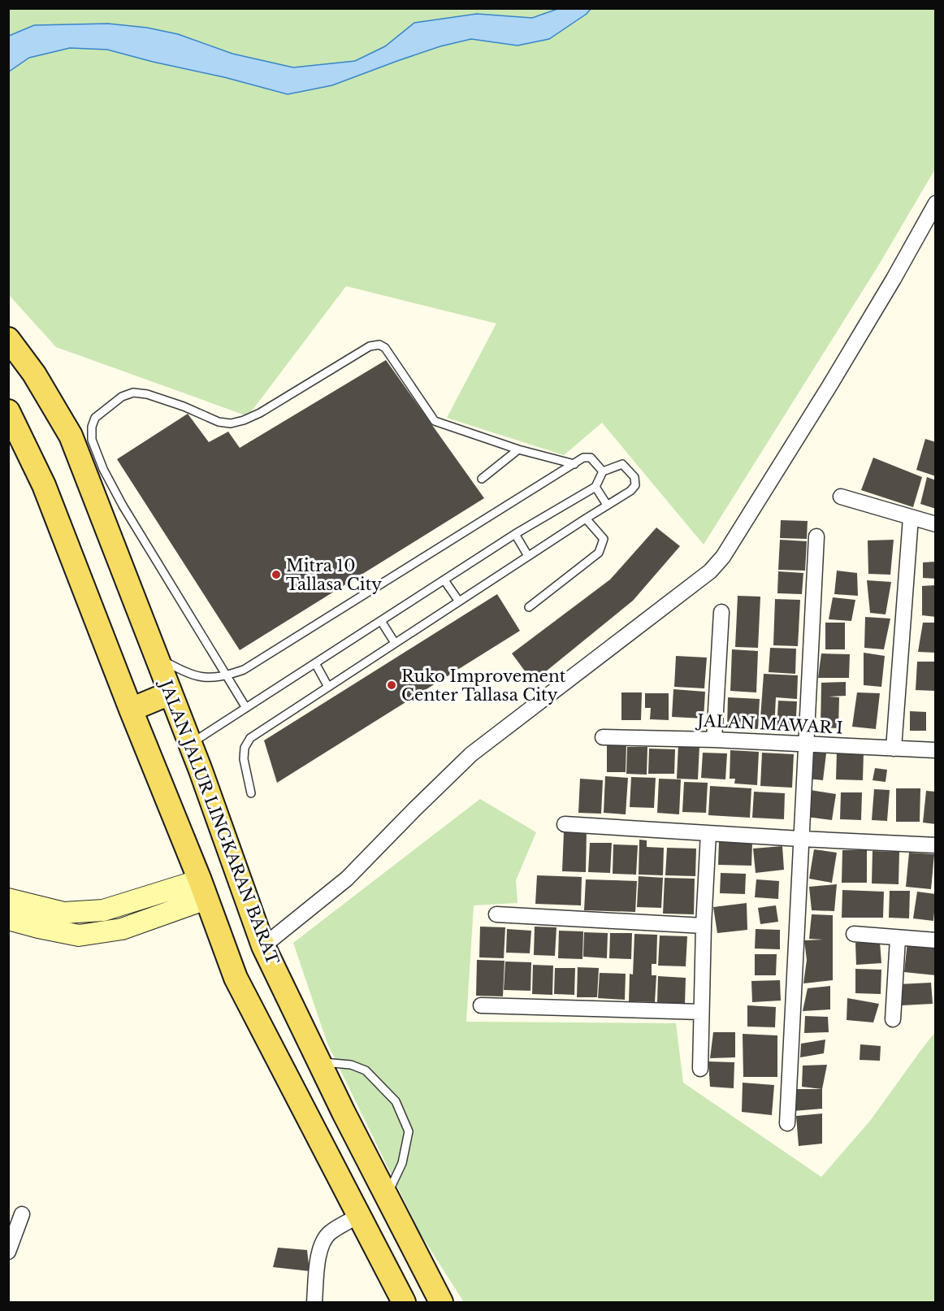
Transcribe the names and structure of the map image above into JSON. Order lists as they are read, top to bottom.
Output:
{
  "streets": {
    "main road": ["JALAN JALUR LINGKARAN BARAT"],
    "street": ["JALAN MAWAR I"]
  },
  "places": ["Mitra 10 Tallasa City", "Ruko Improvement Center Tallasa City"]
}
